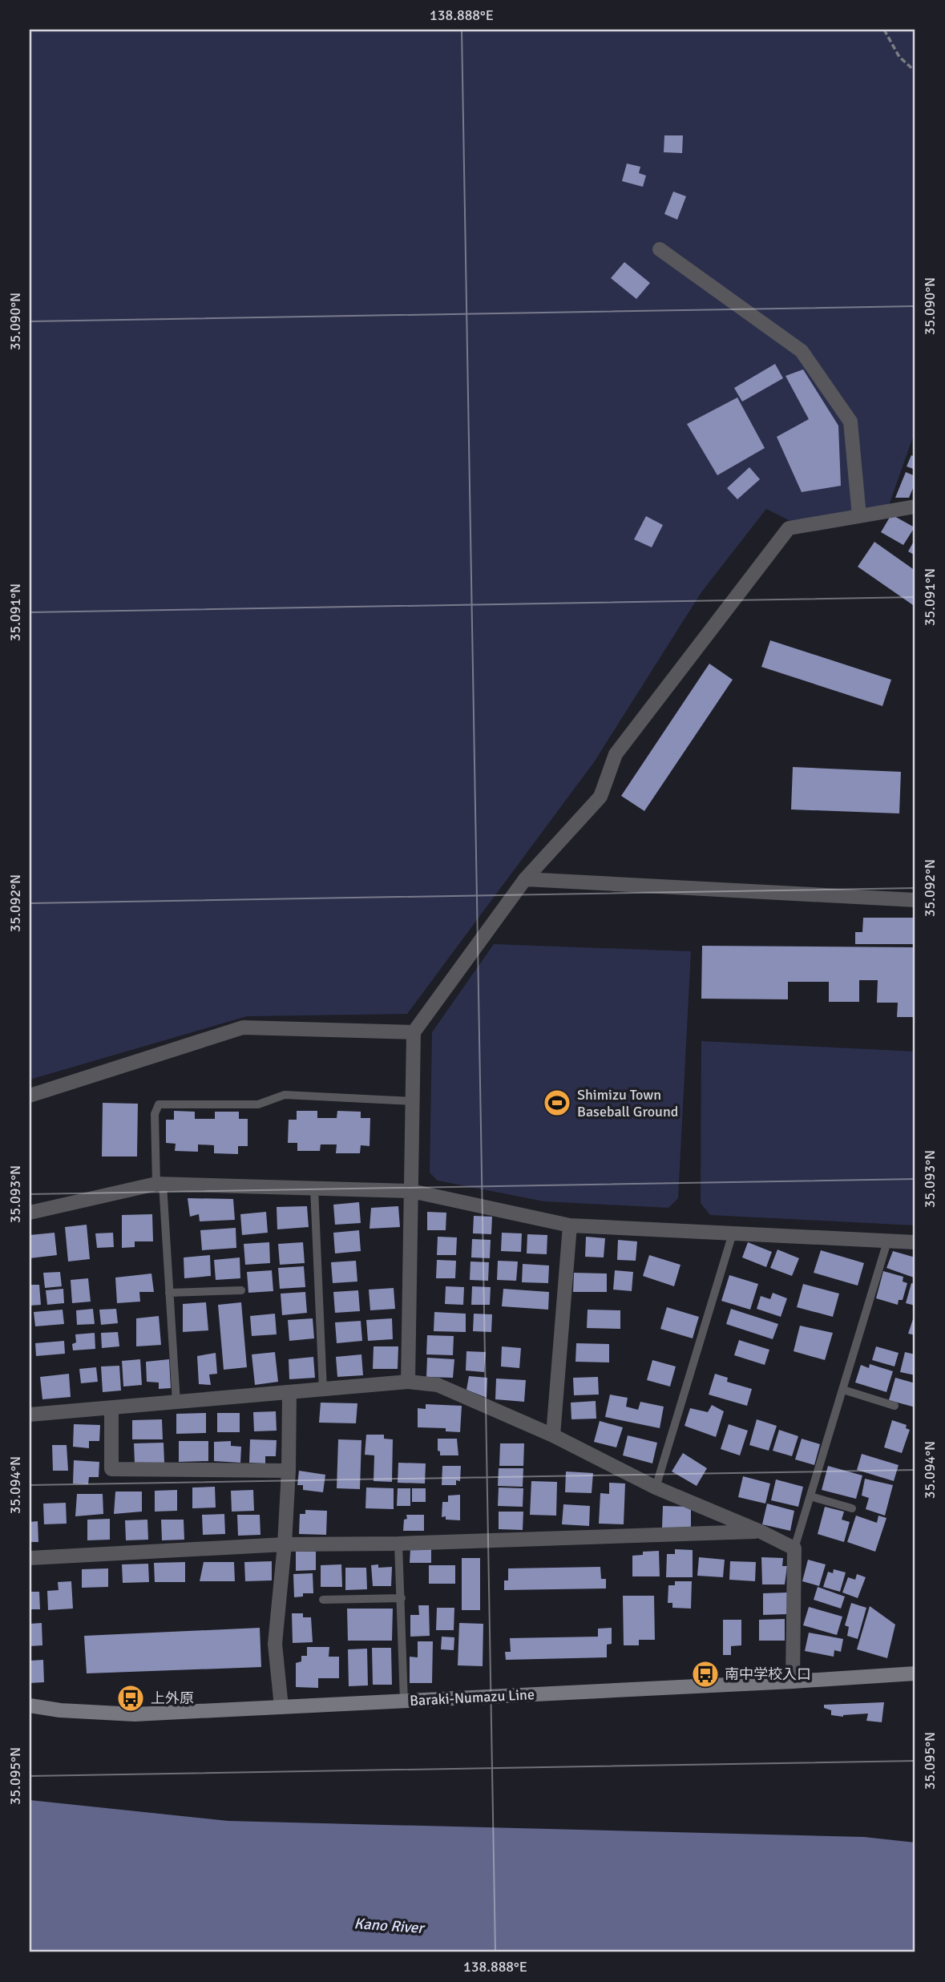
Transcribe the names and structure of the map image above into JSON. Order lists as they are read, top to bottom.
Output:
{
  "streets": {
    "main road": ["Baraki-Numazu Line"]
  },
  "water": ["Kano River"],
  "places": {
    "sports": ["Shimizu Town Baseball Ground"],
    "bus stop": ["南中学校入口", "上外原"]
  },
  "coordinates": [
    "138.888°E",
    "35.090°N",
    "35.091°N",
    "35.092°N",
    "35.093°N",
    "35.094°N",
    "35.095°N"
  ]
}
